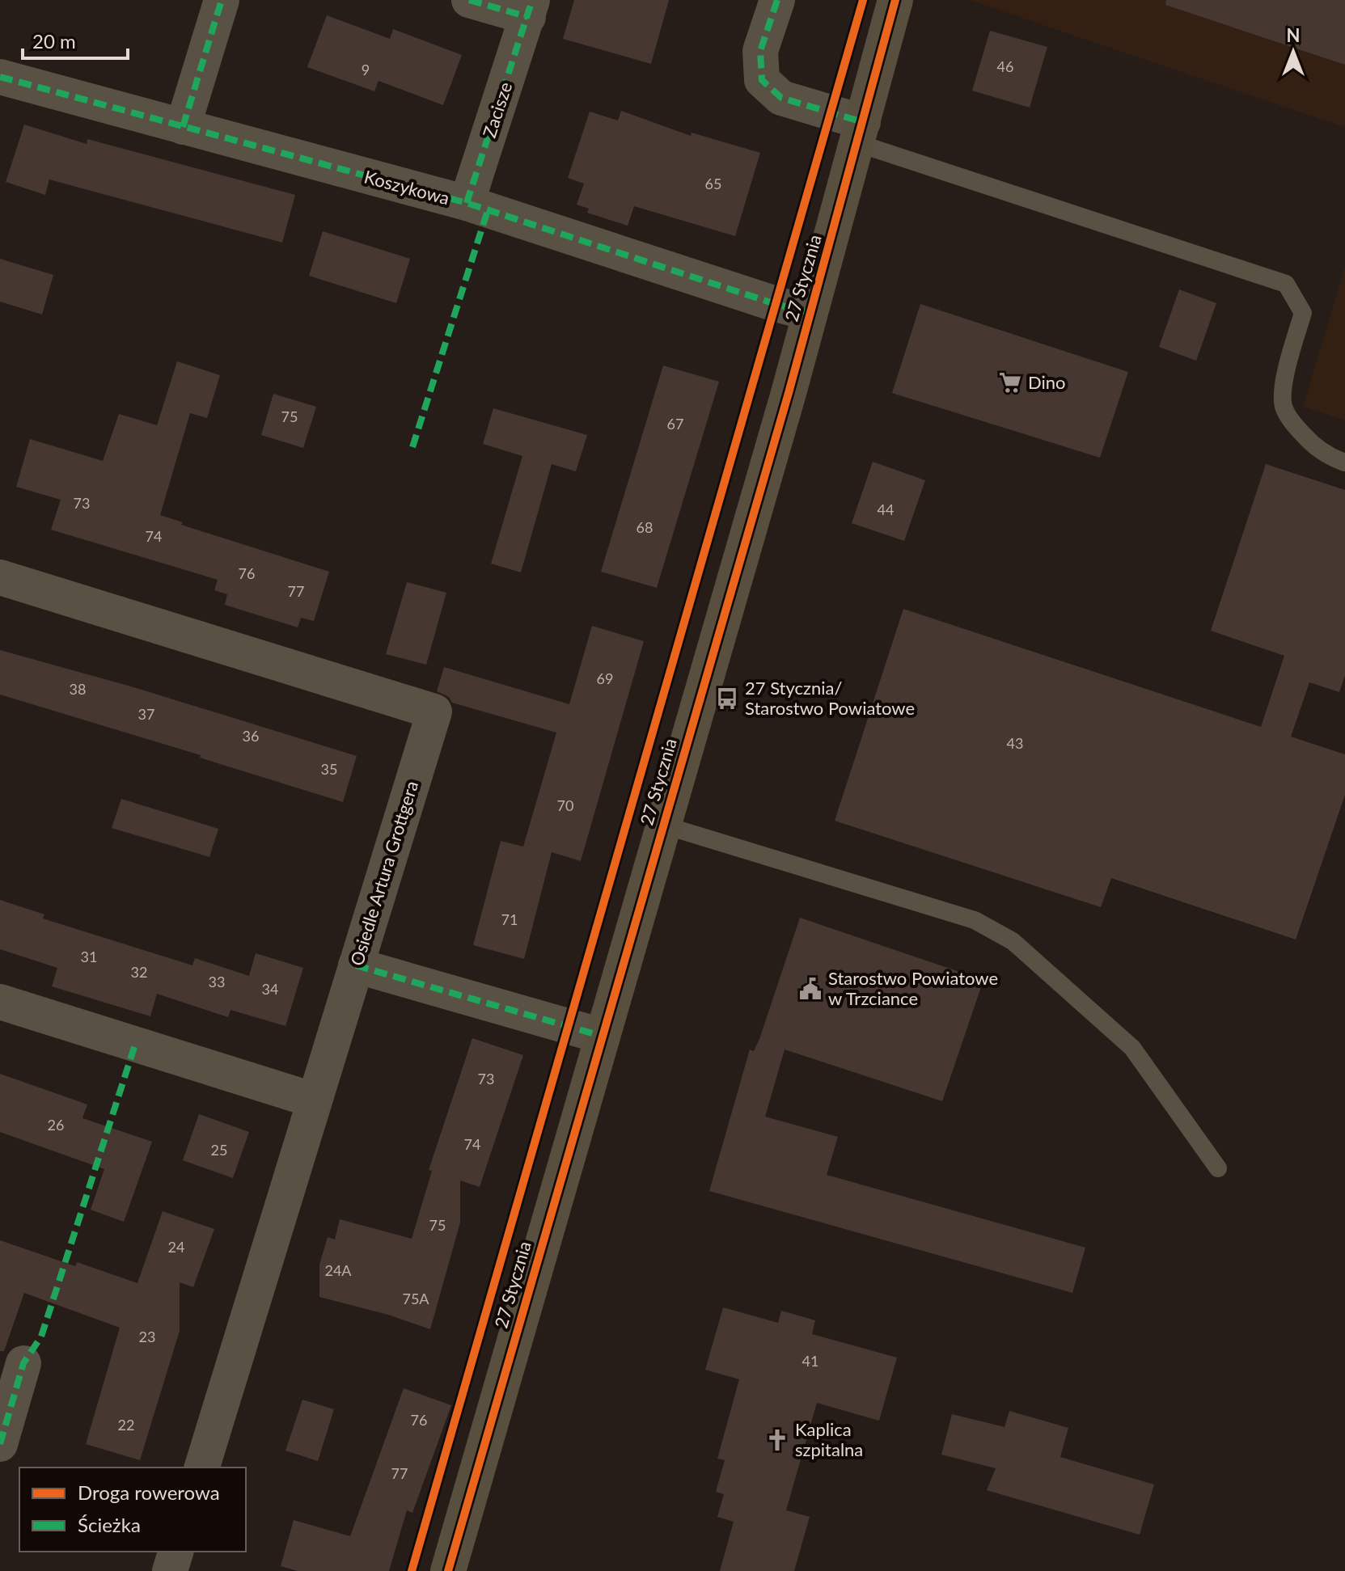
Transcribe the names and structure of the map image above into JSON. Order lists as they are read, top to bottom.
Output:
{
  "streets": {
    "main road": ["27 Stycznia"],
    "street": ["Zacisze", "Koszykowa", "Osiedle Artura Grottgera"]
  },
  "crossings": [
    ["Zacisze", "Koszykowa"],
    ["Koszykowa", "27 Stycznia"]
  ],
  "places": {
    "supermarket": ["Dino"],
    "bus stop": ["27 Stycznia/ Starostwo Powiatowe"],
    "public building": ["Starostwo Powiatowe w Trzciance"],
    "church": ["Kaplica szpitalna"]
  },
  "house_numbers": [
    "46",
    "9",
    "65",
    "75",
    "67",
    "73",
    "44",
    "68",
    "74",
    "76",
    "77",
    "69",
    "38",
    "37",
    "36",
    "43",
    "35",
    "70",
    "71",
    "31",
    "32",
    "33",
    "34",
    "73",
    "26",
    "74",
    "25",
    "75",
    "24",
    "24A",
    "75A",
    "23",
    "41",
    "76",
    "22",
    "77"
  ],
  "legend": ["Droga rowerowa", "Ścieżka"],
  "scale_bar": "20 m",
  "north": "top"
}
